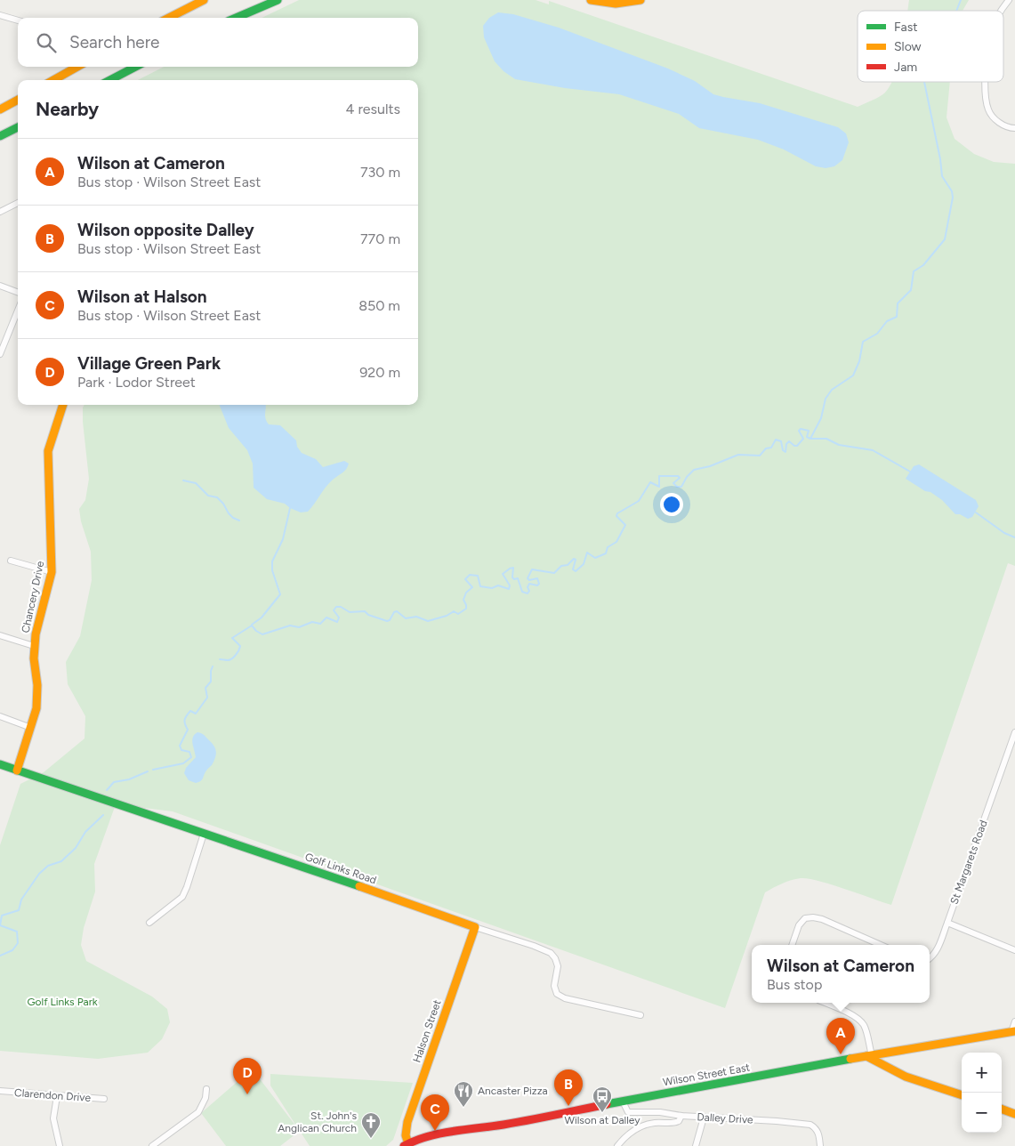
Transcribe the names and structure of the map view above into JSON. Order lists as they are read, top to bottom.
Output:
{
  "streets": {
    "main road": [
      "Chancery Drive",
      "Golf Links Road",
      "Halson Street",
      "Wilson Street East"
    ],
    "street": ["St Margarets Road", "Clarendon Drive", "Dalley Drive"]
  },
  "crossings": [
    ["Chancery Drive", "Golf Links Road"],
    ["Golf Links Road", "Halson Street"],
    ["Halson Street", "Wilson Street East"],
    ["Wilson Street East", "Dalley Drive"]
  ],
  "parks": ["Golf Links Park"],
  "places": {
    "restaurant": ["Ancaster Pizza"],
    "bus stop": ["Wilson at Dalley"],
    "church": ["St. John's Anglican Church"]
  },
  "legend": ["Fast", "Slow", "Jam"],
  "page": {
    "search": "Search here",
    "heading": ["Nearby", "4 results"],
    "list": [
      {
        "mark": "A",
        "name": "Wilson at Cameron",
        "note": "Bus stop · Wilson Street East",
        "value": "730 m"
      },
      {
        "mark": "B",
        "name": "Wilson opposite Dalley",
        "note": "Bus stop · Wilson Street East",
        "value": "770 m"
      },
      {
        "mark": "C",
        "name": "Wilson at Halson",
        "note": "Bus stop · Wilson Street East",
        "value": "850 m"
      },
      {
        "mark": "D",
        "name": "Village Green Park",
        "note": "Park · Lodor Street",
        "value": "920 m"
      }
    ],
    "popup": ["Wilson at Cameron", "Bus stop"],
    "pins": [
      "A",
      "D",
      "B",
      "C"
    ],
    "map_buttons": ["+", "−"]
  }
}
